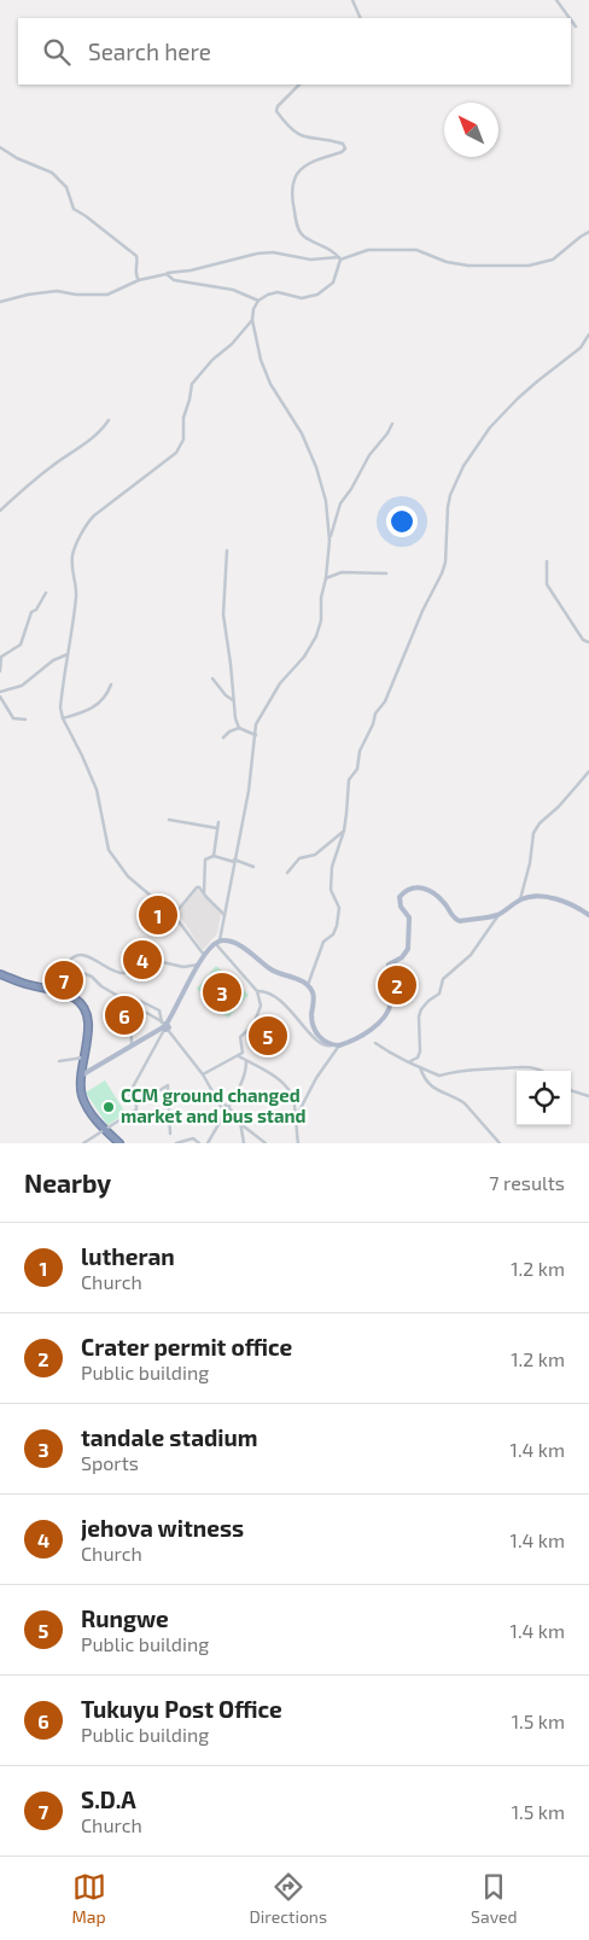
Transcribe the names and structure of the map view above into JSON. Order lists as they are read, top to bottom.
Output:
{
  "places": ["CCM ground changed market and bus stand"],
  "north": "top left",
  "page": {
    "search": "Search here",
    "pins": [
      "1",
      "4",
      "7",
      "2",
      "3",
      "6",
      "5"
    ],
    "heading": ["Nearby", "7 results"],
    "list": [
      {
        "mark": "1",
        "name": "lutheran",
        "note": "Church",
        "value": "1.2 km"
      },
      {
        "mark": "2",
        "name": "Crater permit office",
        "note": "Public building",
        "value": "1.2 km"
      },
      {
        "mark": "3",
        "name": "tandale stadium",
        "note": "Sports",
        "value": "1.4 km"
      },
      {
        "mark": "4",
        "name": "jehova witness",
        "note": "Church",
        "value": "1.4 km"
      },
      {
        "mark": "5",
        "name": "Rungwe",
        "note": "Public building",
        "value": "1.4 km"
      },
      {
        "mark": "6",
        "name": "Tukuyu Post Office",
        "note": "Public building",
        "value": "1.5 km"
      },
      {
        "mark": "7",
        "name": "S.D.A",
        "note": "Church",
        "value": "1.5 km"
      }
    ],
    "nav": ["Map", "Directions", "Saved"]
  }
}
